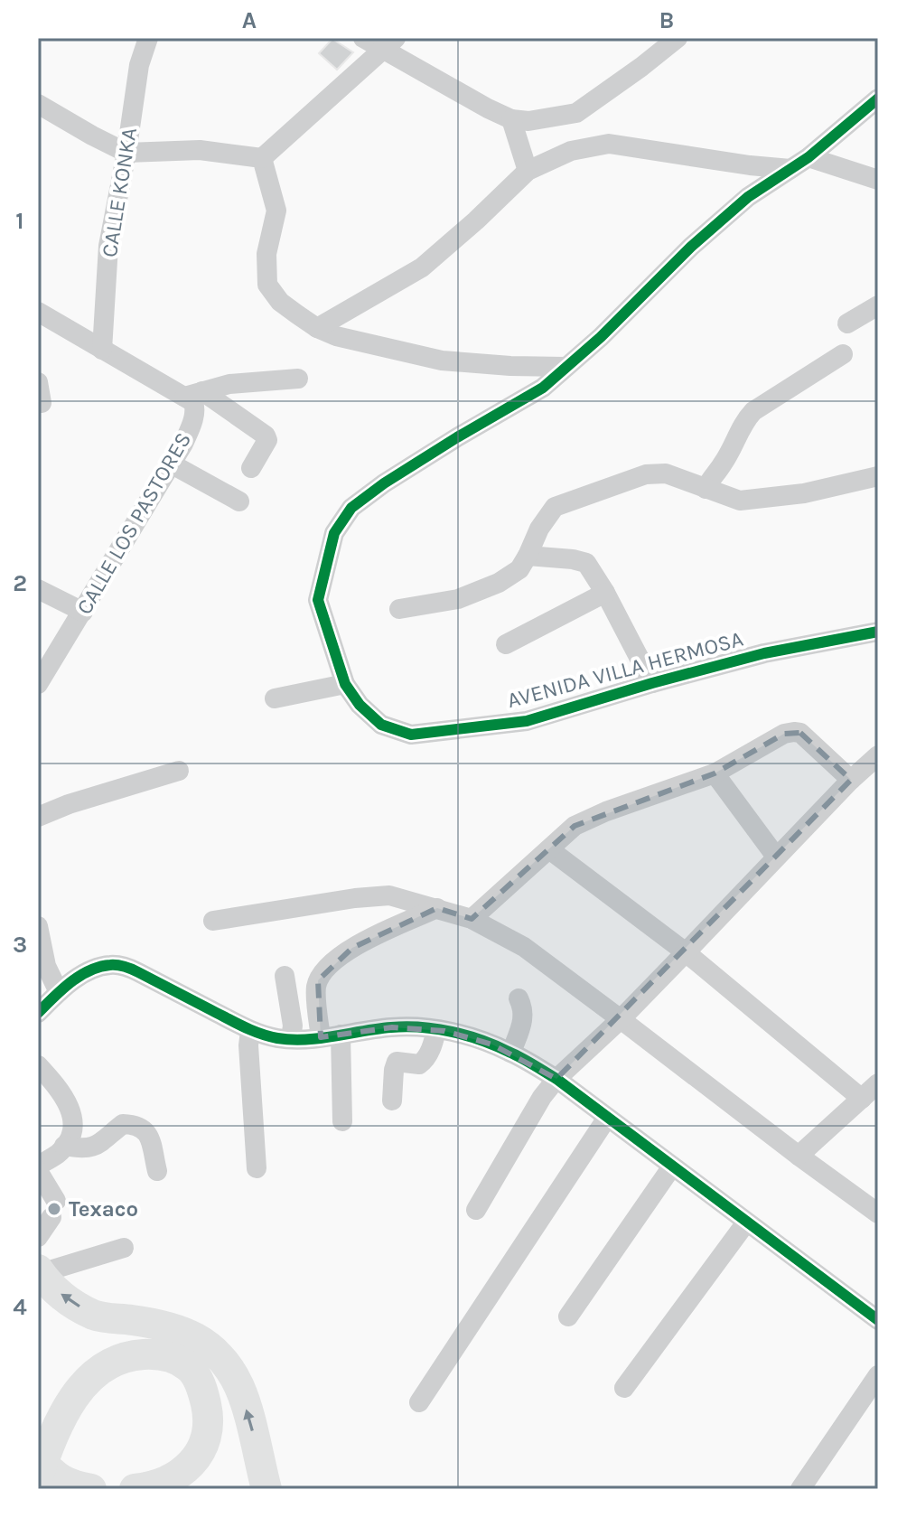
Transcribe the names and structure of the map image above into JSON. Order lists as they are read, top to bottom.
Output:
{
  "streets": {
    "street": ["CALLE KONKA", "CALLE LOS PASTORES", "AVENIDA VILLA HERMOSA"]
  },
  "crossings": [
    ["CALLE KONKA", "CALLE LOS PASTORES"]
  ],
  "places": ["Texaco"],
  "grid": {
    "columns": ["A", "B"],
    "rows": [
      "1",
      "2",
      "3",
      "4"
    ]
  }
}
